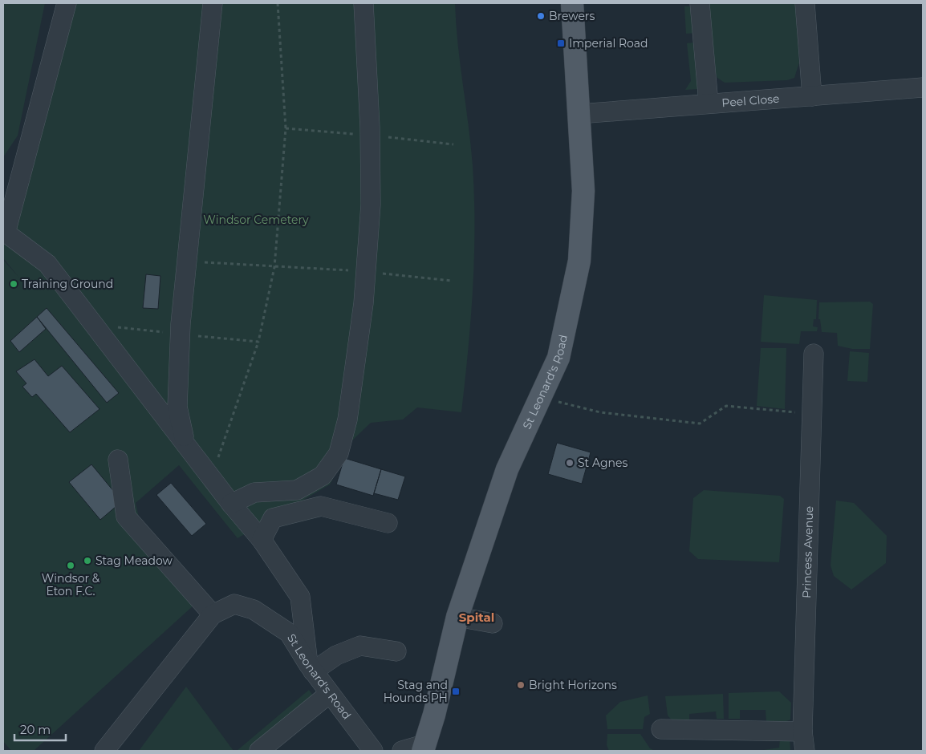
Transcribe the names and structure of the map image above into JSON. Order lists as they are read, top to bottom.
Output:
{
  "streets": {
    "main road": ["St Leonard's Road"],
    "street": ["Peel Close", "Princess Avenue"]
  },
  "crossings": [
    ["Peel Close", "St Leonard's Road"]
  ],
  "districts": ["Spital"],
  "parks": ["Windsor Cemetery"],
  "places": {
    "other": [
      "Brewers",
      "Training Ground",
      "St Agnes",
      "Stag Meadow",
      "Windsor & Eton F.C.",
      "Bright Horizons"
    ],
    "transit": ["Imperial Road", "Stag and Hounds PH"]
  },
  "scale_bar": "20 m"
}
